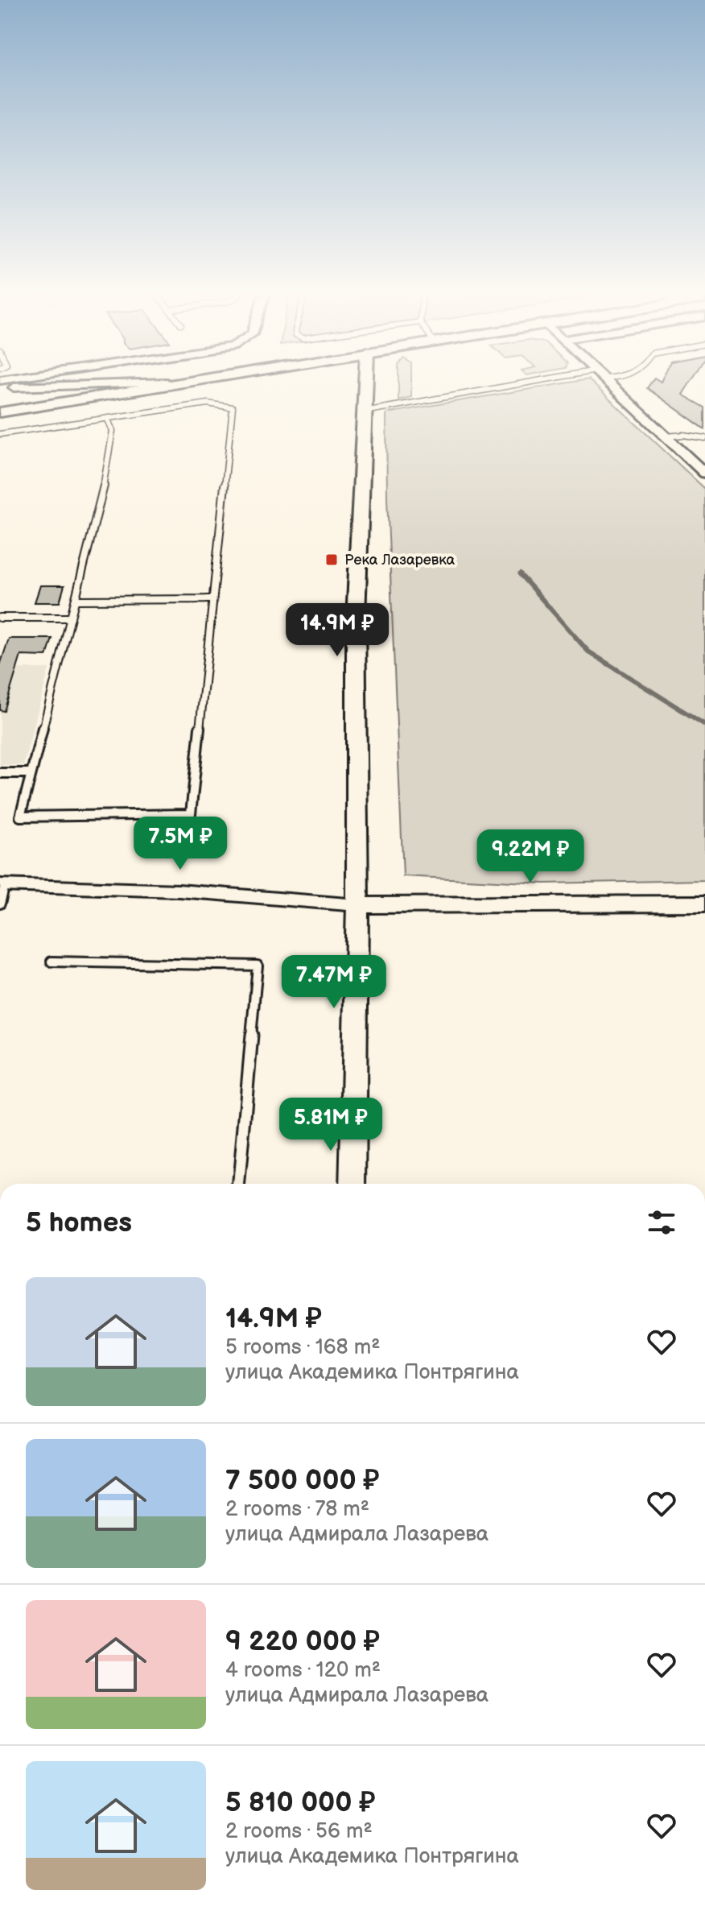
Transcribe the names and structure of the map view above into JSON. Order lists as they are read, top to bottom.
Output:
{
  "places": {
    "transit": ["Река Лазаревка"]
  },
  "page": {
    "price": [
      "14.9M ₽",
      "7.5M ₽",
      "9.22M ₽",
      "7.47M ₽",
      "5.81M ₽"
    ],
    "heading": "5 homes",
    "list": [
      {
        "name": "14.9M ₽",
        "note": "5 rooms · 168 m² · улица Академика Понтрягина"
      },
      {
        "name": "7 500 000 ₽",
        "note": "2 rooms · 78 m² · улица Адмирала Лазарева"
      },
      {
        "name": "9 220 000 ₽",
        "note": "4 rooms · 120 m² · улица Адмирала Лазарева"
      },
      {
        "name": "5 810 000 ₽",
        "note": "2 rooms · 56 m² · улица Академика Понтрягина"
      }
    ]
  }
}
